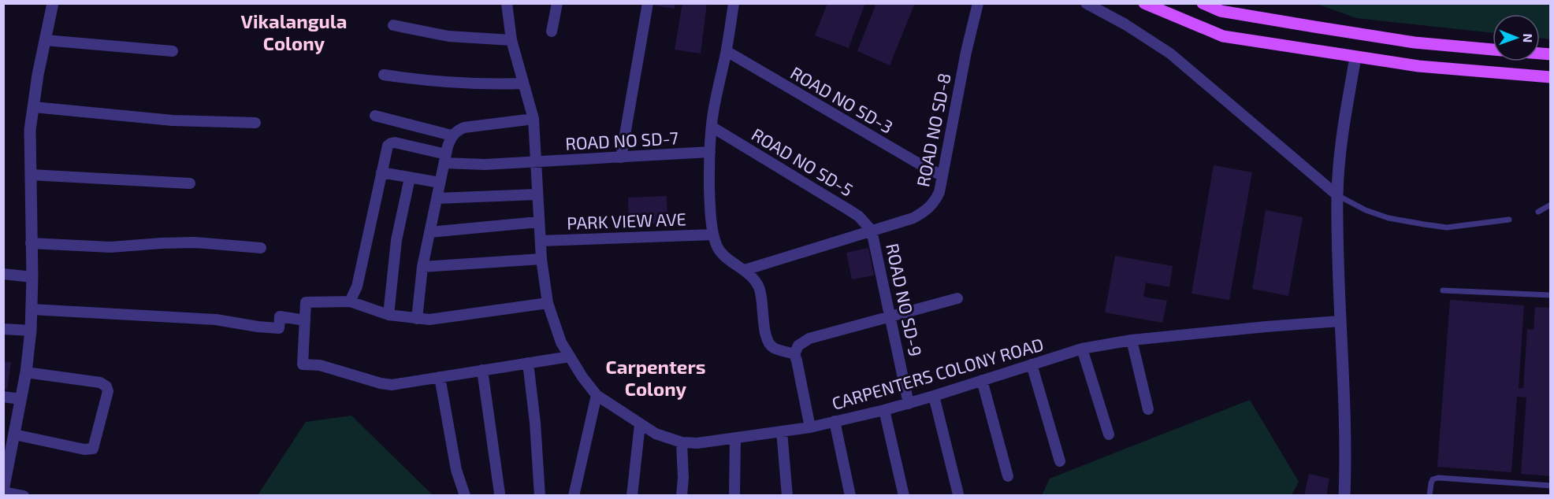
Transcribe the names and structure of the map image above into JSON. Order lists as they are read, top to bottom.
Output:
{
  "streets": {
    "street": [
      "ROAD NO SD-3",
      "ROAD NO SD-8",
      "ROAD NO SD-7",
      "ROAD NO SD-5",
      "PARK VIEW AVE",
      "ROAD NO SD-9",
      "CARPENTERS COLONY ROAD"
    ]
  },
  "crossings": [
    ["ROAD NO SD-3", "ROAD NO SD-8"],
    ["ROAD NO SD-8", "ROAD NO SD-5"],
    ["ROAD NO SD-8", "ROAD NO SD-9"],
    ["ROAD NO SD-7", "CARPENTERS COLONY ROAD"],
    ["ROAD NO SD-5", "ROAD NO SD-9"],
    ["PARK VIEW AVE", "CARPENTERS COLONY ROAD"],
    ["ROAD NO SD-9", "CARPENTERS COLONY ROAD"]
  ],
  "districts": ["Vikalangula Colony", "Carpenters Colony"],
  "north": "right"
}
